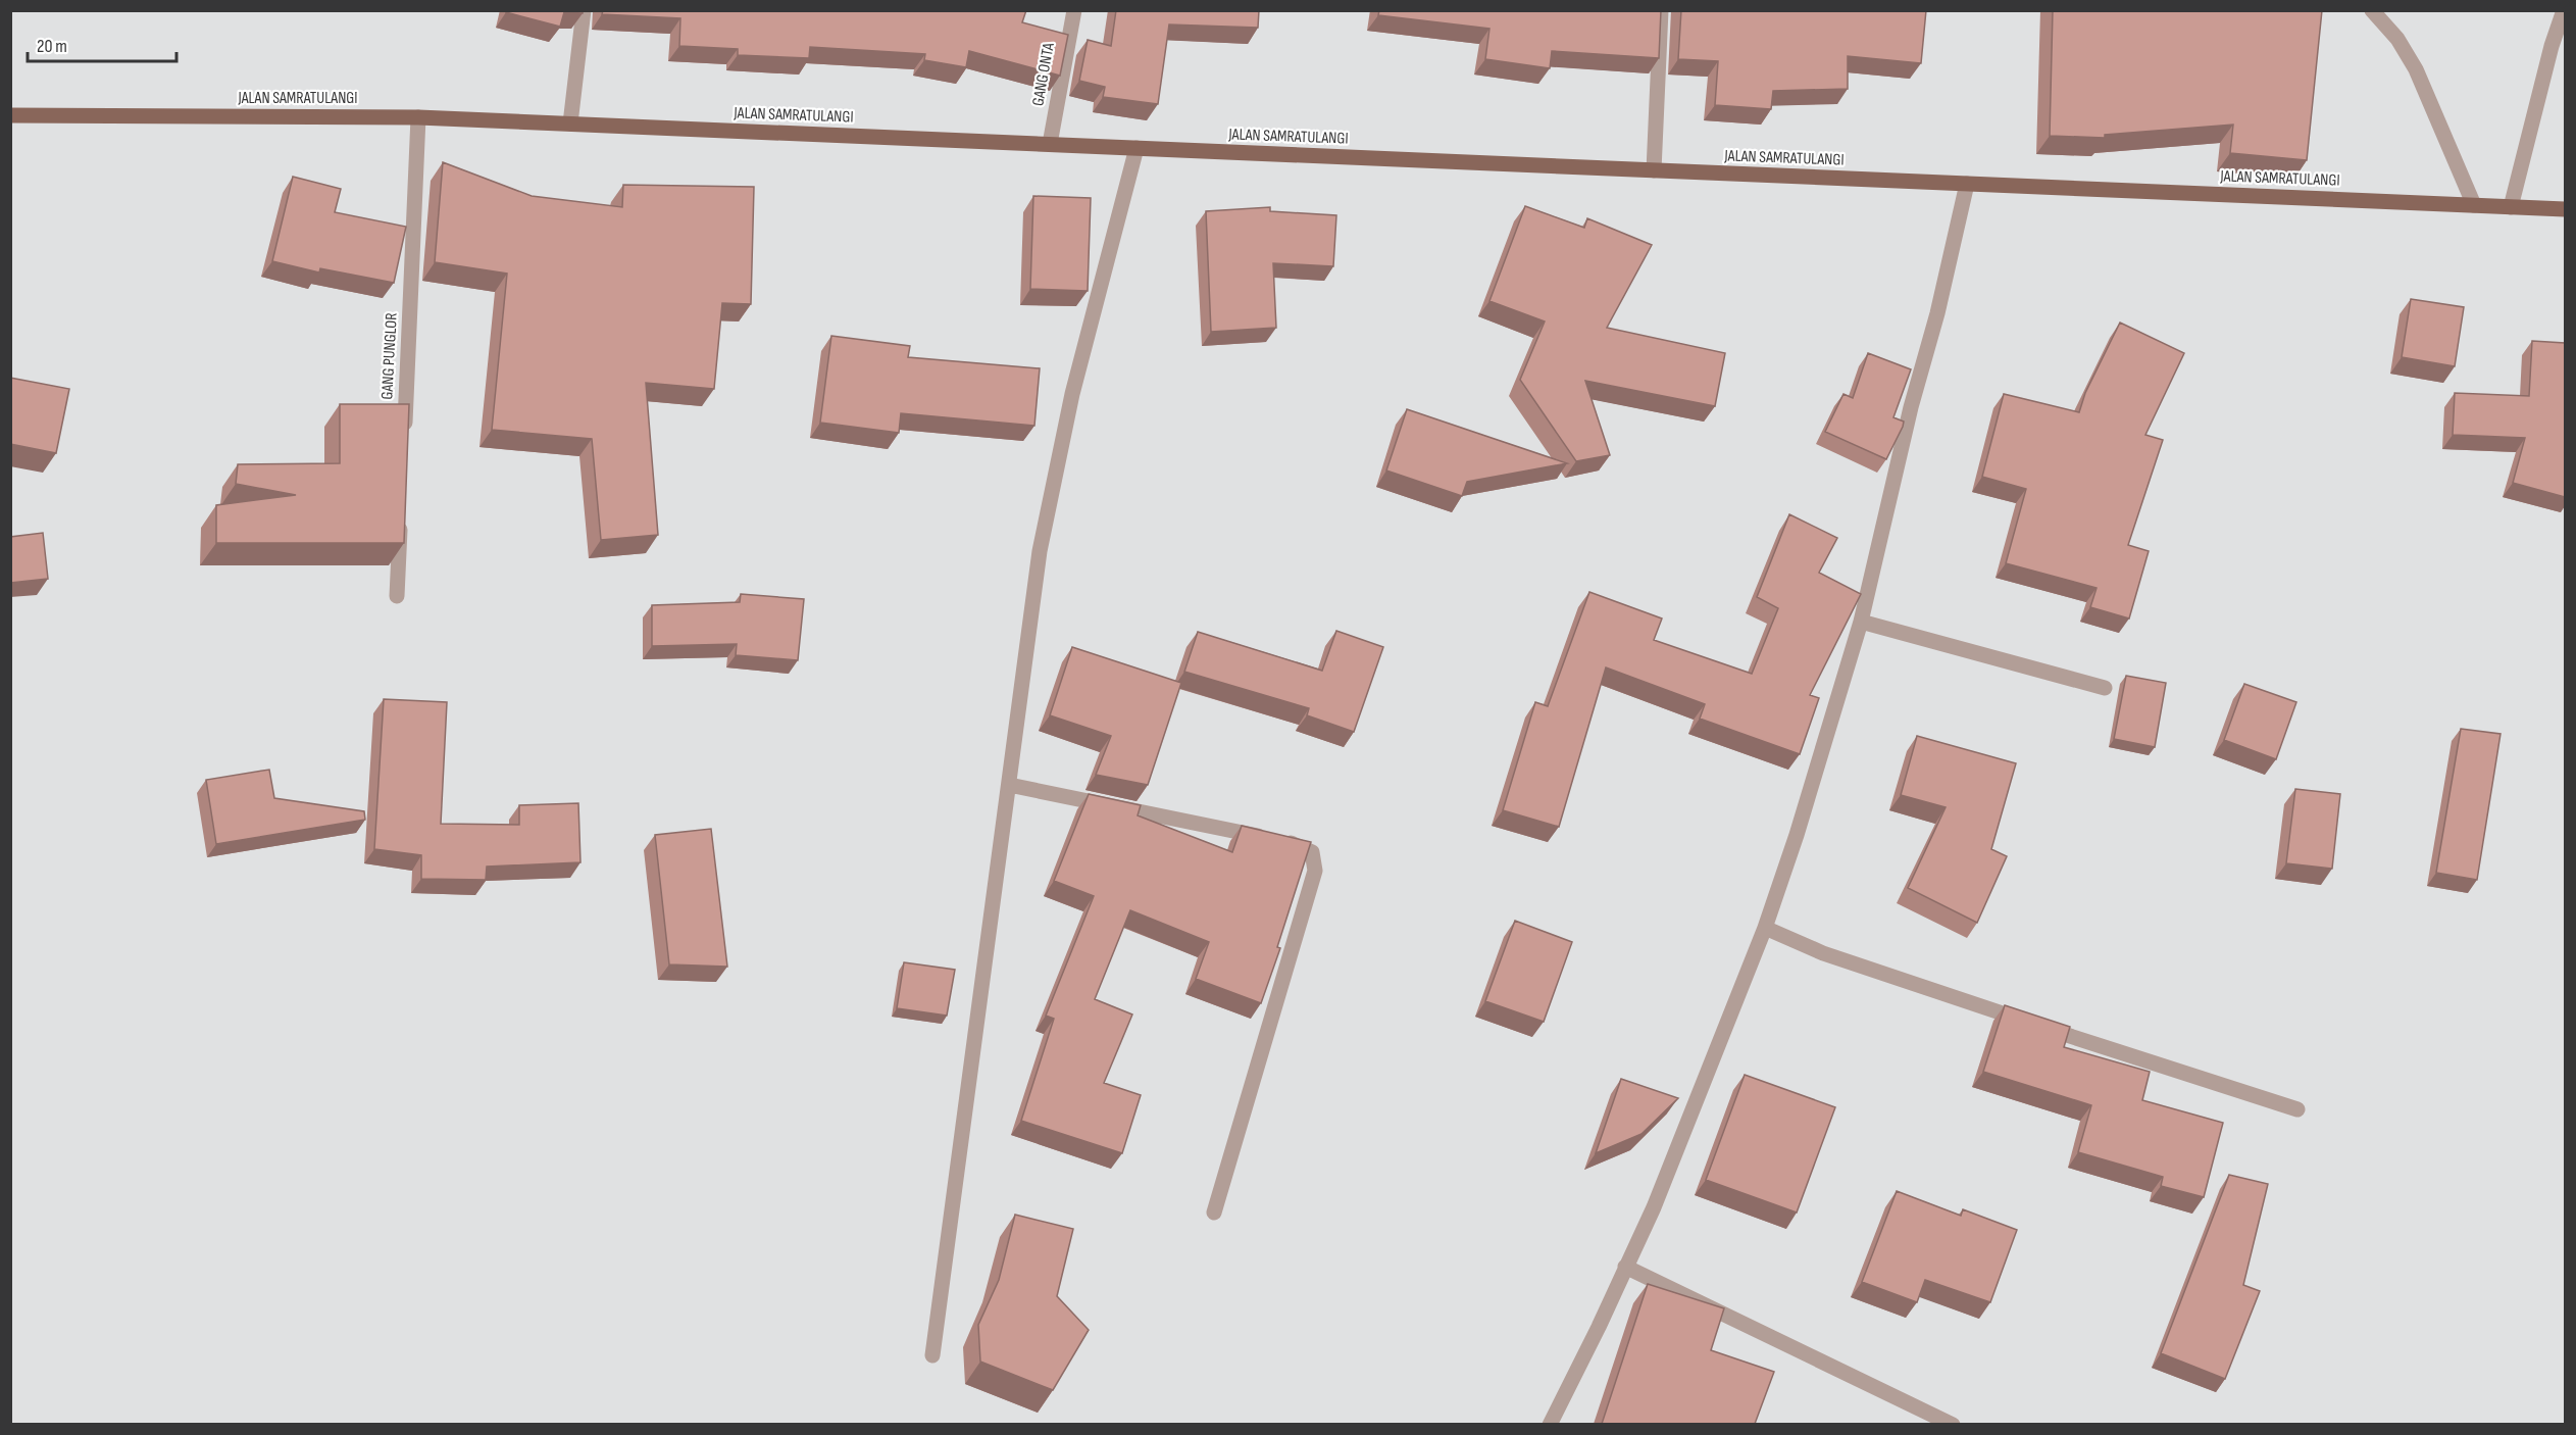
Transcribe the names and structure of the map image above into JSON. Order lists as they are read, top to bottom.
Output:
{
  "streets": {
    "main road": ["JALAN SAMRATULANGI"],
    "street": ["GANG ONTA", "GANG PUNGLOR"]
  },
  "crossings": [
    ["GANG ONTA", "JALAN SAMRATULANGI"],
    ["JALAN SAMRATULANGI", "GANG PUNGLOR"]
  ],
  "scale_bar": "20 m"
}
